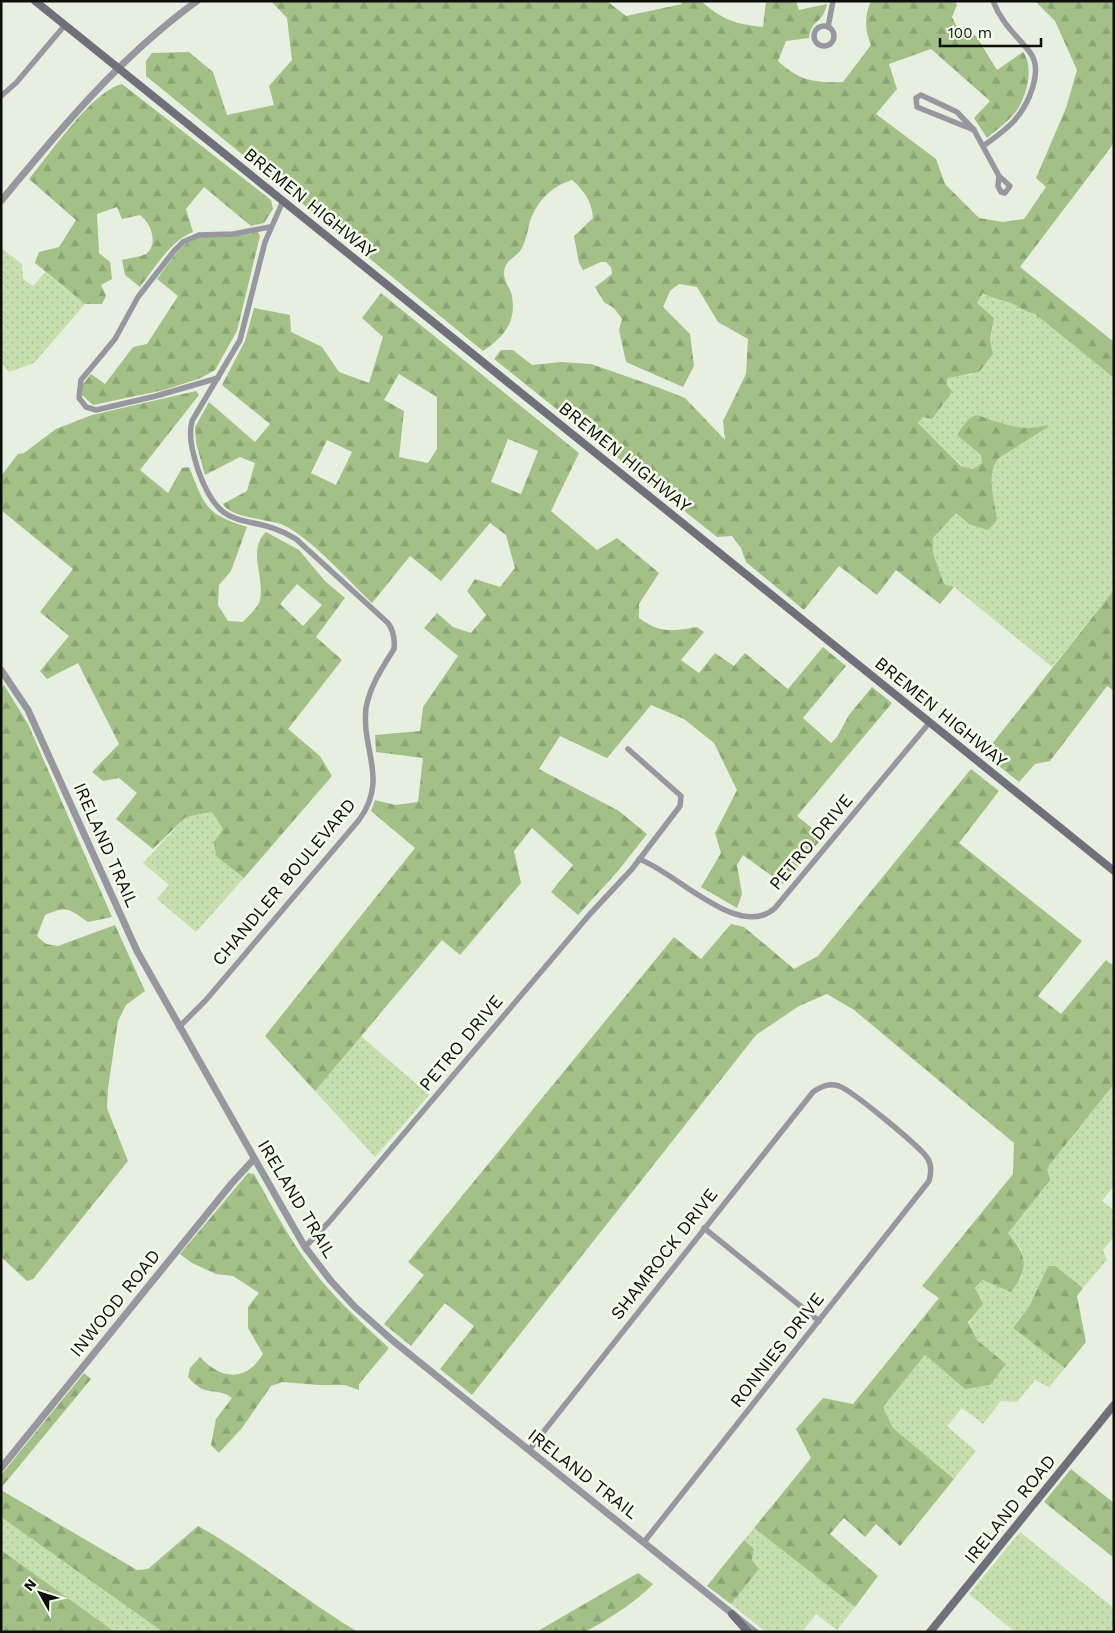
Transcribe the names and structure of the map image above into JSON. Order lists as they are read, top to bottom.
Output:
{
  "streets": {
    "main road": ["BREMEN HIGHWAY", "IRELAND ROAD"],
    "street": [
      "PETRO DRIVE",
      "IRELAND TRAIL",
      "CHANDLER BOULEVARD",
      "SHAMROCK DRIVE",
      "INWOOD ROAD",
      "RONNIES DRIVE"
    ]
  },
  "crossings": [
    ["BREMEN HIGHWAY", "PETRO DRIVE"],
    ["BREMEN HIGHWAY", "CHANDLER BOULEVARD"],
    ["PETRO DRIVE", "IRELAND TRAIL"],
    ["IRELAND TRAIL", "CHANDLER BOULEVARD"],
    ["IRELAND TRAIL", "SHAMROCK DRIVE"],
    ["IRELAND TRAIL", "INWOOD ROAD"],
    ["IRELAND TRAIL", "RONNIES DRIVE"],
    ["SHAMROCK DRIVE", "RONNIES DRIVE"]
  ],
  "scale_bar": "100 m",
  "north": "top left"
}
